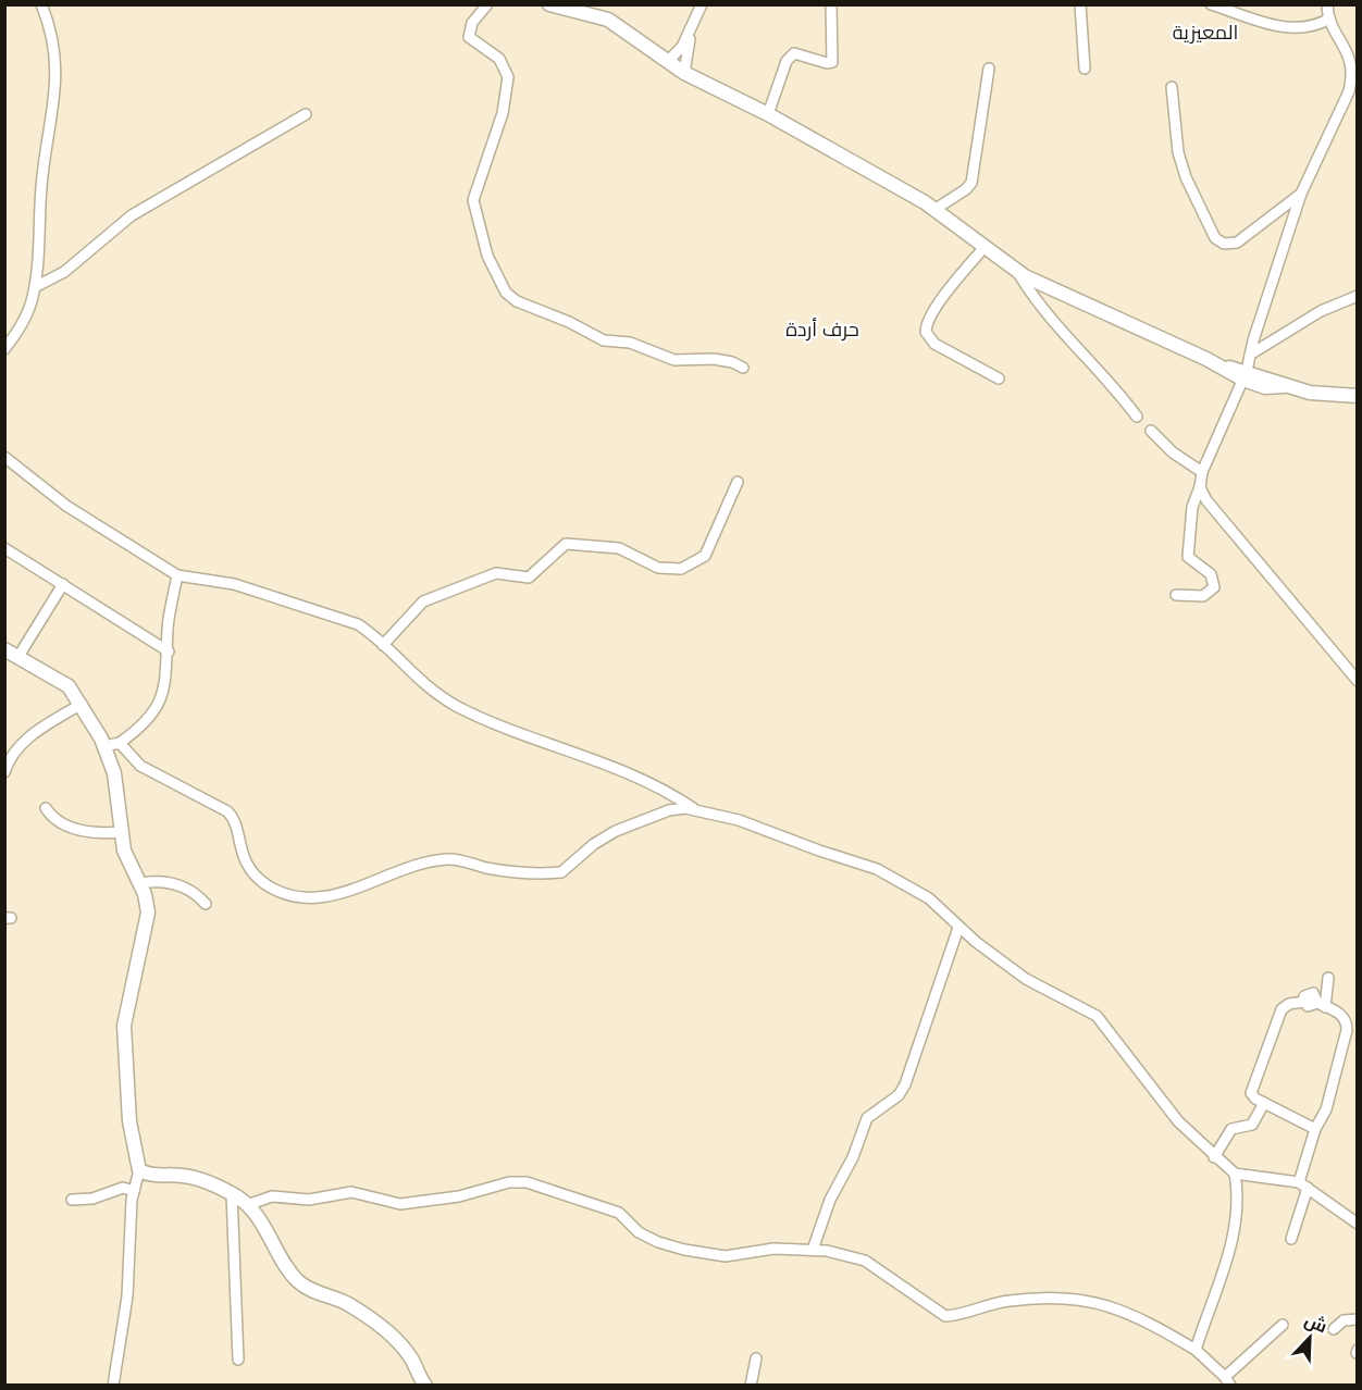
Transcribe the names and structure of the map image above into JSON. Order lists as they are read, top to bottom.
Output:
{
  "districts": ["المعيزية", "حرف أردة"],
  "north": "top right"
}
